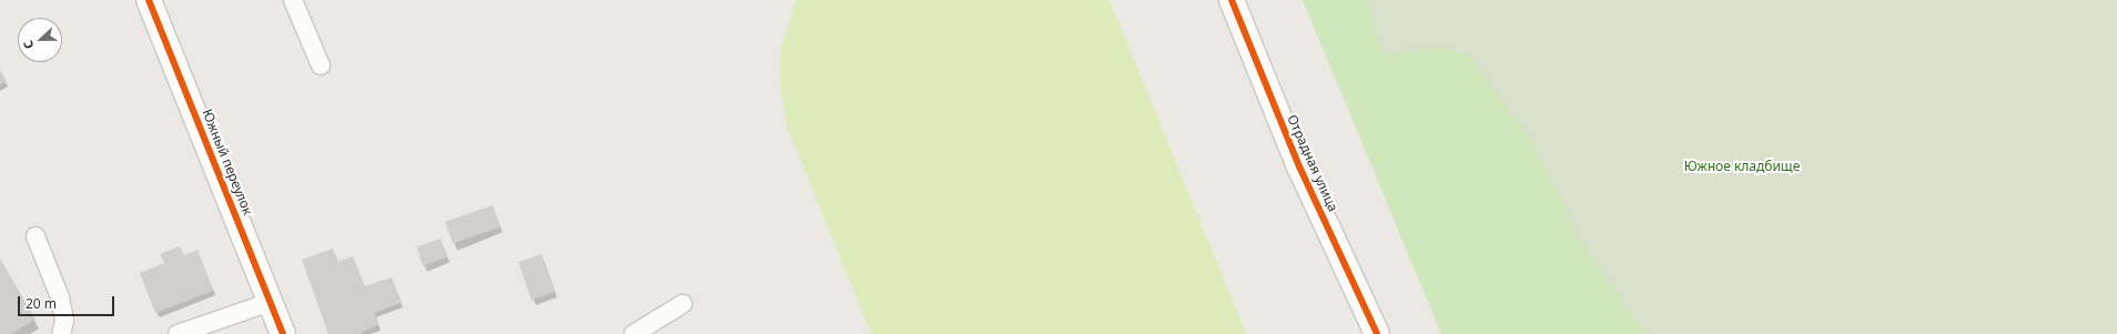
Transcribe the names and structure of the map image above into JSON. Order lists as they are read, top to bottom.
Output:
{
  "streets": {
    "street": ["Южный переулок", "Отрадная улица"]
  },
  "parks": ["Южное кладбище"],
  "scale_bar": "20 m",
  "north": "left"
}
